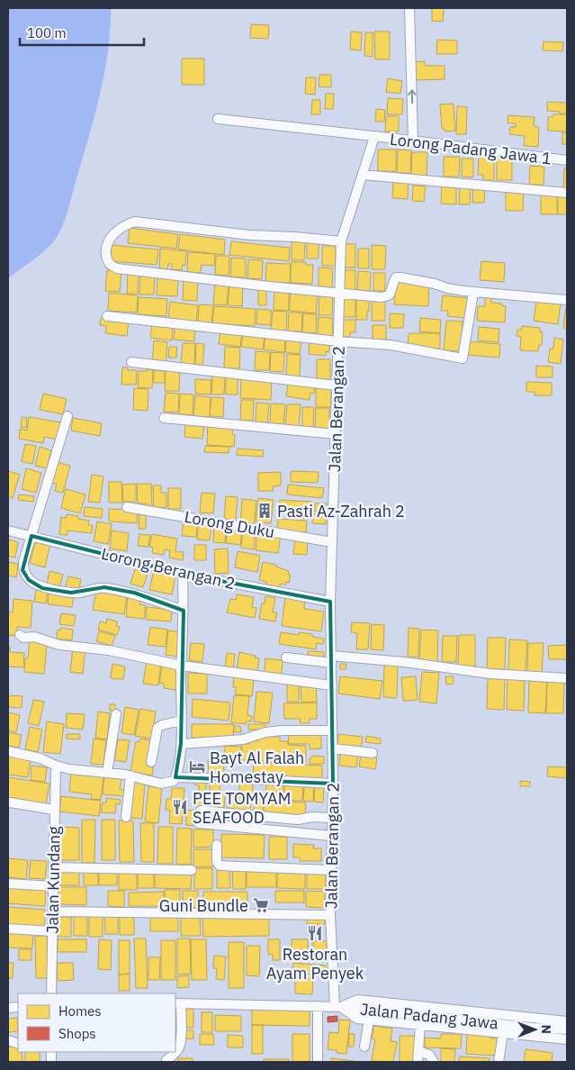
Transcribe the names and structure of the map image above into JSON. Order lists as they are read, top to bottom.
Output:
{
  "streets": {
    "street": [
      "Lorong Padang Jawa 1",
      "Jalan Berangan 2",
      "Lorong Duku",
      "Lorong Berangan 2",
      "Jalan Kundang",
      "Jalan Padang Jawa"
    ]
  },
  "crossings": [
    ["Lorong Padang Jawa 1", "Jalan Berangan 2"],
    ["Jalan Berangan 2", "Lorong Duku"],
    ["Jalan Berangan 2", "Lorong Berangan 2"],
    ["Jalan Berangan 2", "Jalan Padang Jawa"]
  ],
  "places": {
    "building": ["Pasti Az-Zahrah 2"],
    "hotel": ["Bayt Al Falah Homestay"],
    "restaurant": ["PEE TOMYAM SEAFOOD", "Restoran Ayam Penyek"],
    "supermarket": ["Guni Bundle"]
  },
  "legend": ["Homes", "Shops"],
  "scale_bar": "100 m",
  "north": "right"
}
